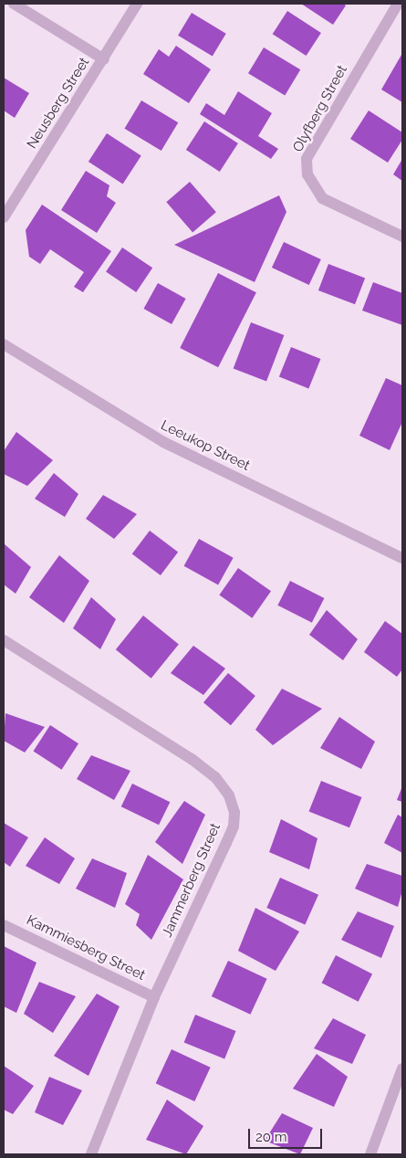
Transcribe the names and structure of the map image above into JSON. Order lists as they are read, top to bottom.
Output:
{
  "streets": {
    "street": [
      "Neusberg Street",
      "Olyfberg Street",
      "Leeukop Street",
      "Jammerberg Street",
      "Kammiesberg Street"
    ]
  },
  "crossings": [
    ["Jammerberg Street", "Kammiesberg Street"]
  ],
  "scale_bar": "20 m"
}
